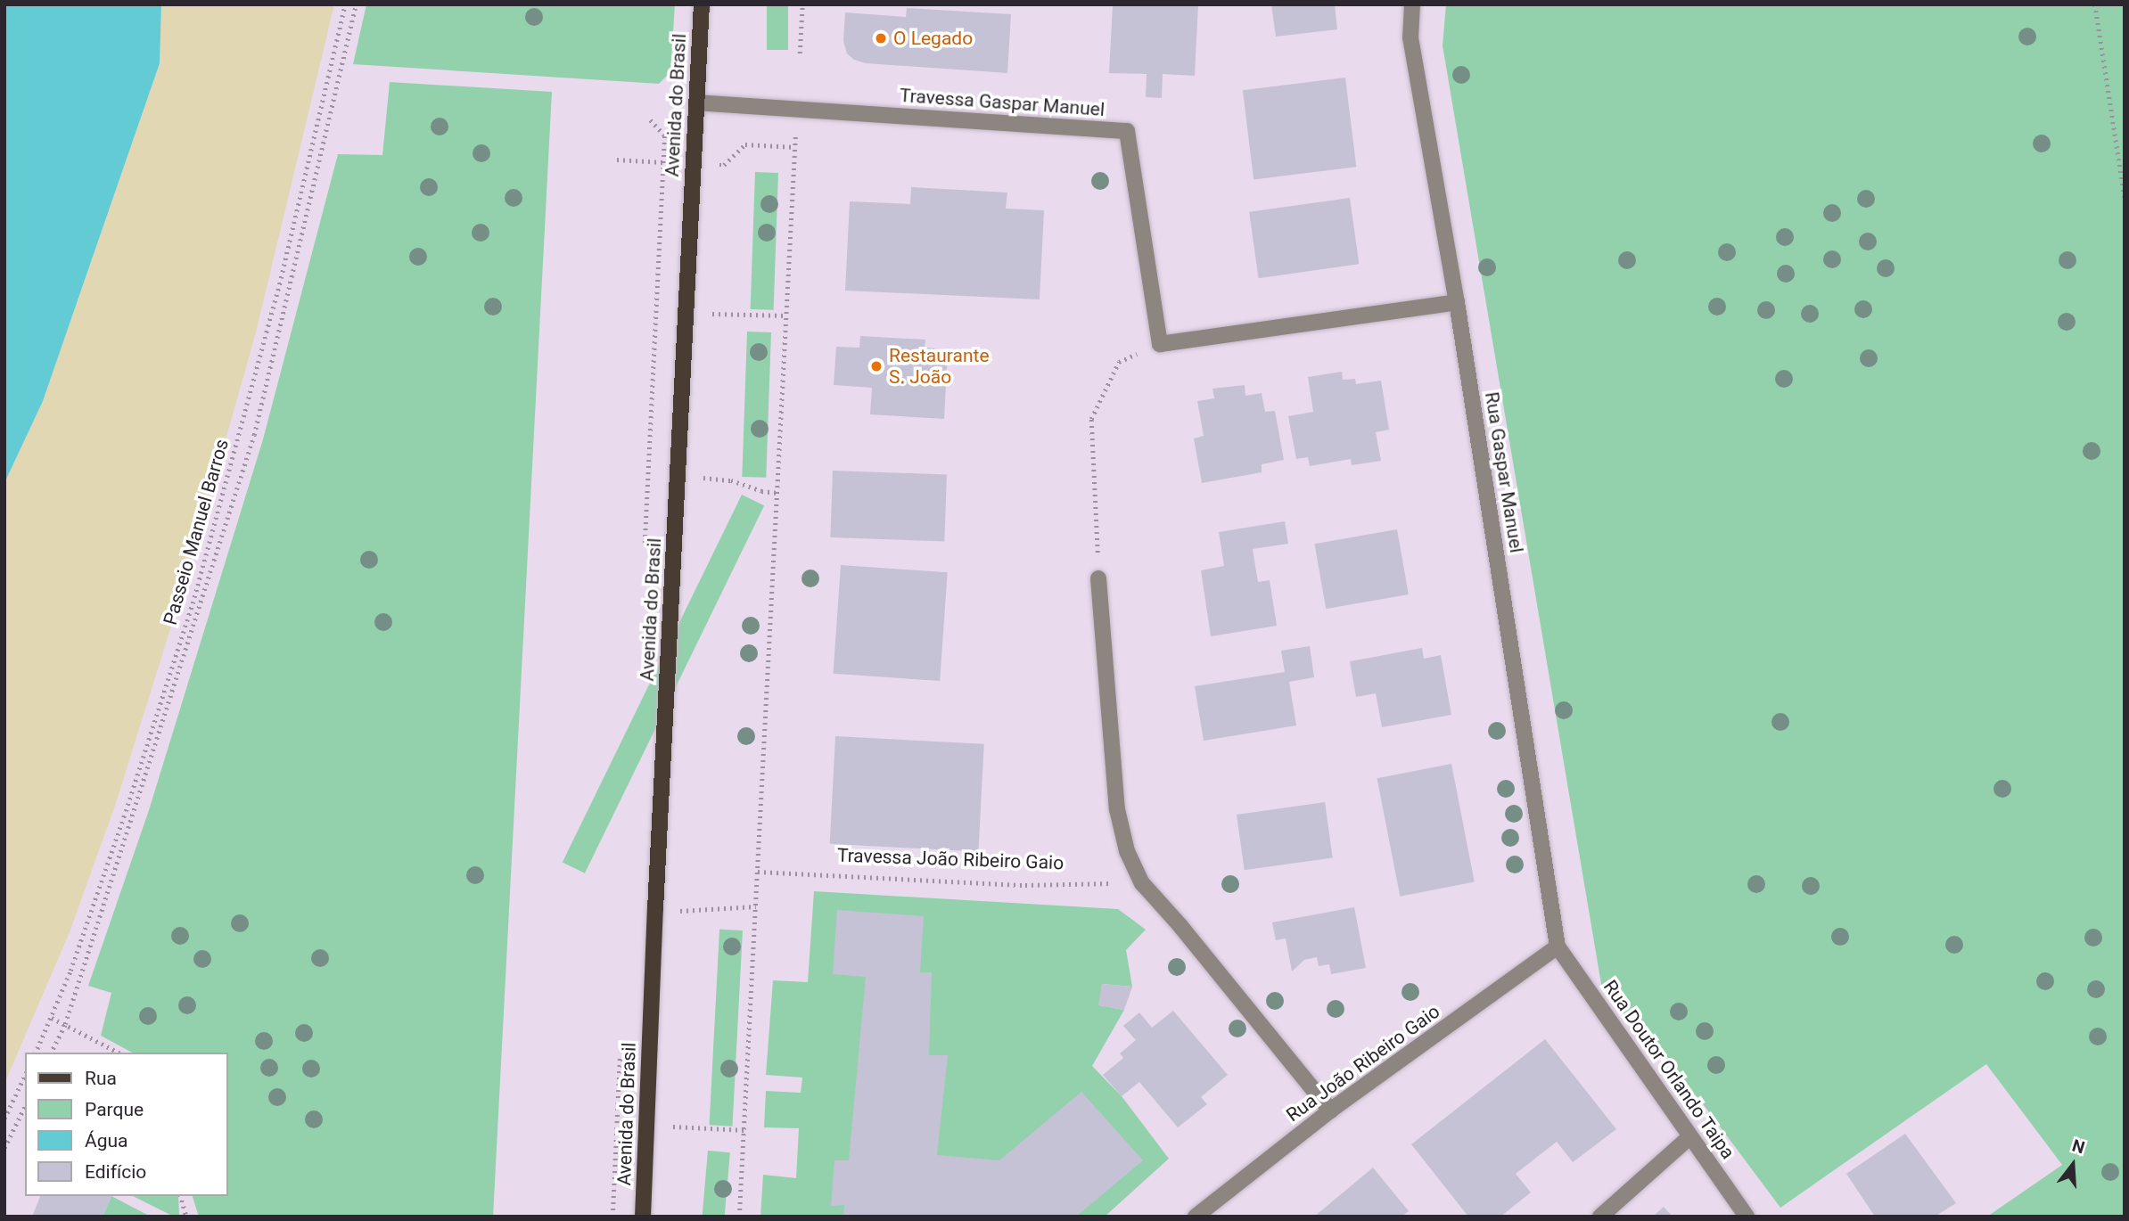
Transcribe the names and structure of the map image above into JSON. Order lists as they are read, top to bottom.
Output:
{
  "streets": {
    "main road": ["Avenida do Brasil"],
    "street": [
      "Travessa Gaspar Manuel",
      "Rua Gaspar Manuel",
      "Rua João Ribeiro Gaio",
      "Rua Doutor Orlando Taipa"
    ],
    "path": ["Passeio Manuel Barros", "Travessa João Ribeiro Gaio"]
  },
  "crossings": [
    ["Travessa Gaspar Manuel", "Avenida do Brasil"],
    ["Rua Gaspar Manuel", "Rua João Ribeiro Gaio"],
    ["Rua Gaspar Manuel", "Rua Doutor Orlando Taipa"],
    ["Rua João Ribeiro Gaio", "Rua Doutor Orlando Taipa"]
  ],
  "places": ["O Legado", "Restaurante S. João"],
  "legend": [
    "Rua",
    "Parque",
    "Água",
    "Edifício"
  ],
  "north": "top"
}
